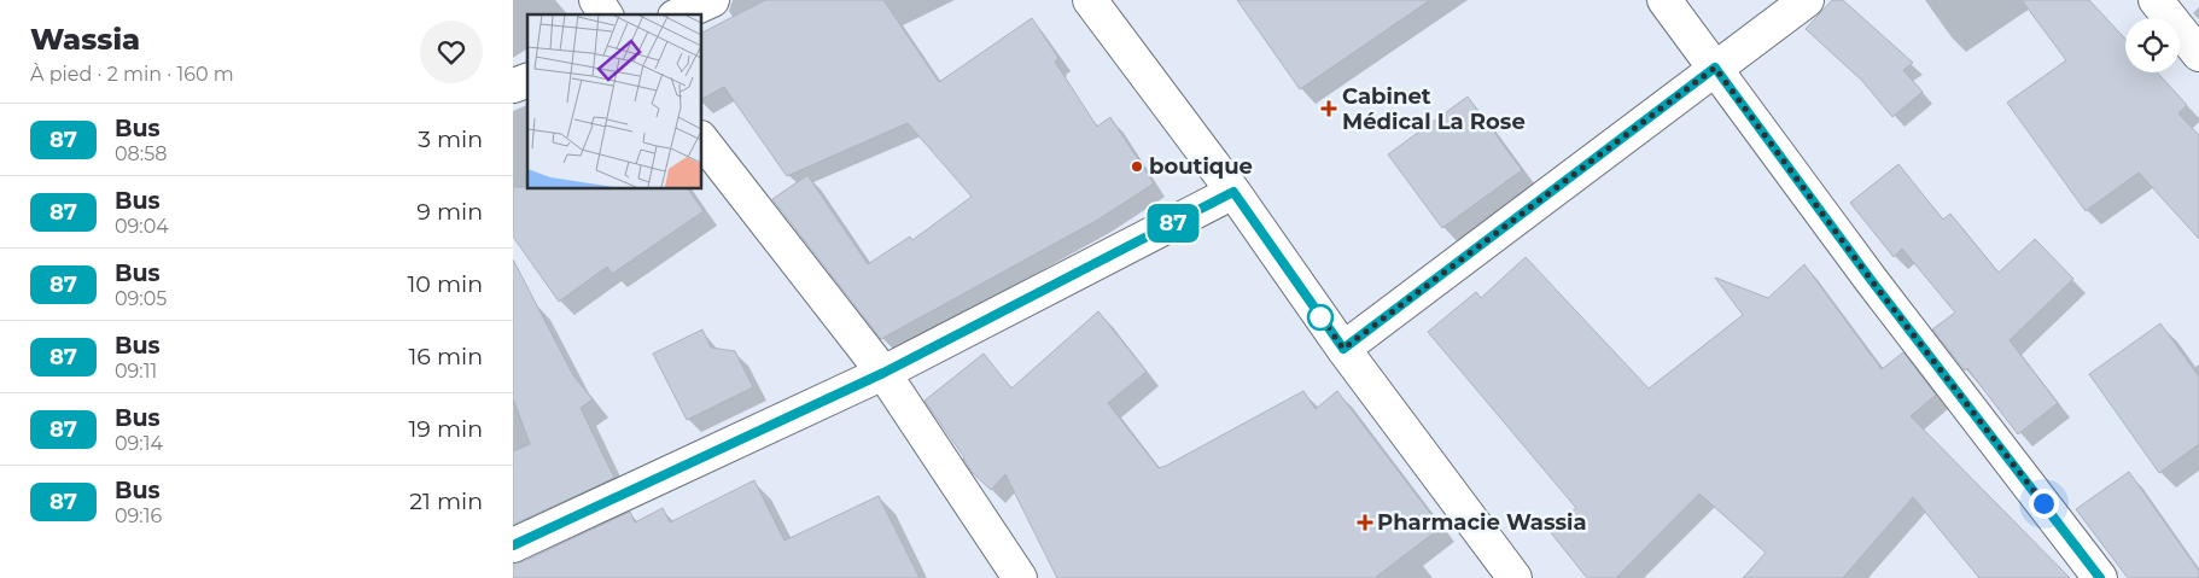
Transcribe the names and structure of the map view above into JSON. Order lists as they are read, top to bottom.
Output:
{
  "places": {
    "health": ["Cabinet Médical La Rose", "Pharmacie Wassia"],
    "other": ["boutique"]
  },
  "lines": ["bus line 87"],
  "page": {
    "heading": ["Wassia", "À pied · 2 min · 160 m"],
    "on_map": "87",
    "list": [
      {
        "mark": "87",
        "name": "Bus",
        "note": "08:58",
        "value": "3 min"
      },
      {
        "mark": "87",
        "name": "Bus",
        "note": "09:04",
        "value": "9 min"
      },
      {
        "mark": "87",
        "name": "Bus",
        "note": "09:05",
        "value": "10 min"
      },
      {
        "mark": "87",
        "name": "Bus",
        "note": "09:11",
        "value": "16 min"
      },
      {
        "mark": "87",
        "name": "Bus",
        "note": "09:14",
        "value": "19 min"
      },
      {
        "mark": "87",
        "name": "Bus",
        "note": "09:16",
        "value": "21 min"
      }
    ]
  }
}
